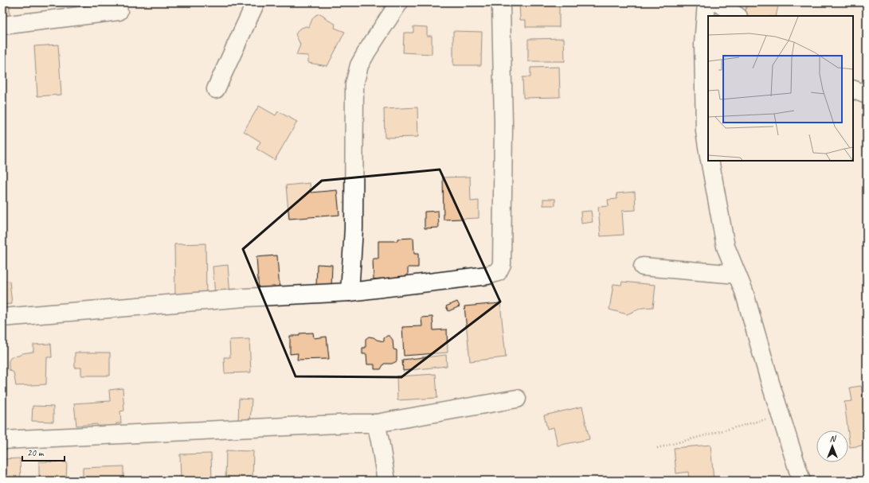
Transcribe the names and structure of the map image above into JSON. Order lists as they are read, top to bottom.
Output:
{
  "scale_bar": "20 m",
  "north": "top"
}
